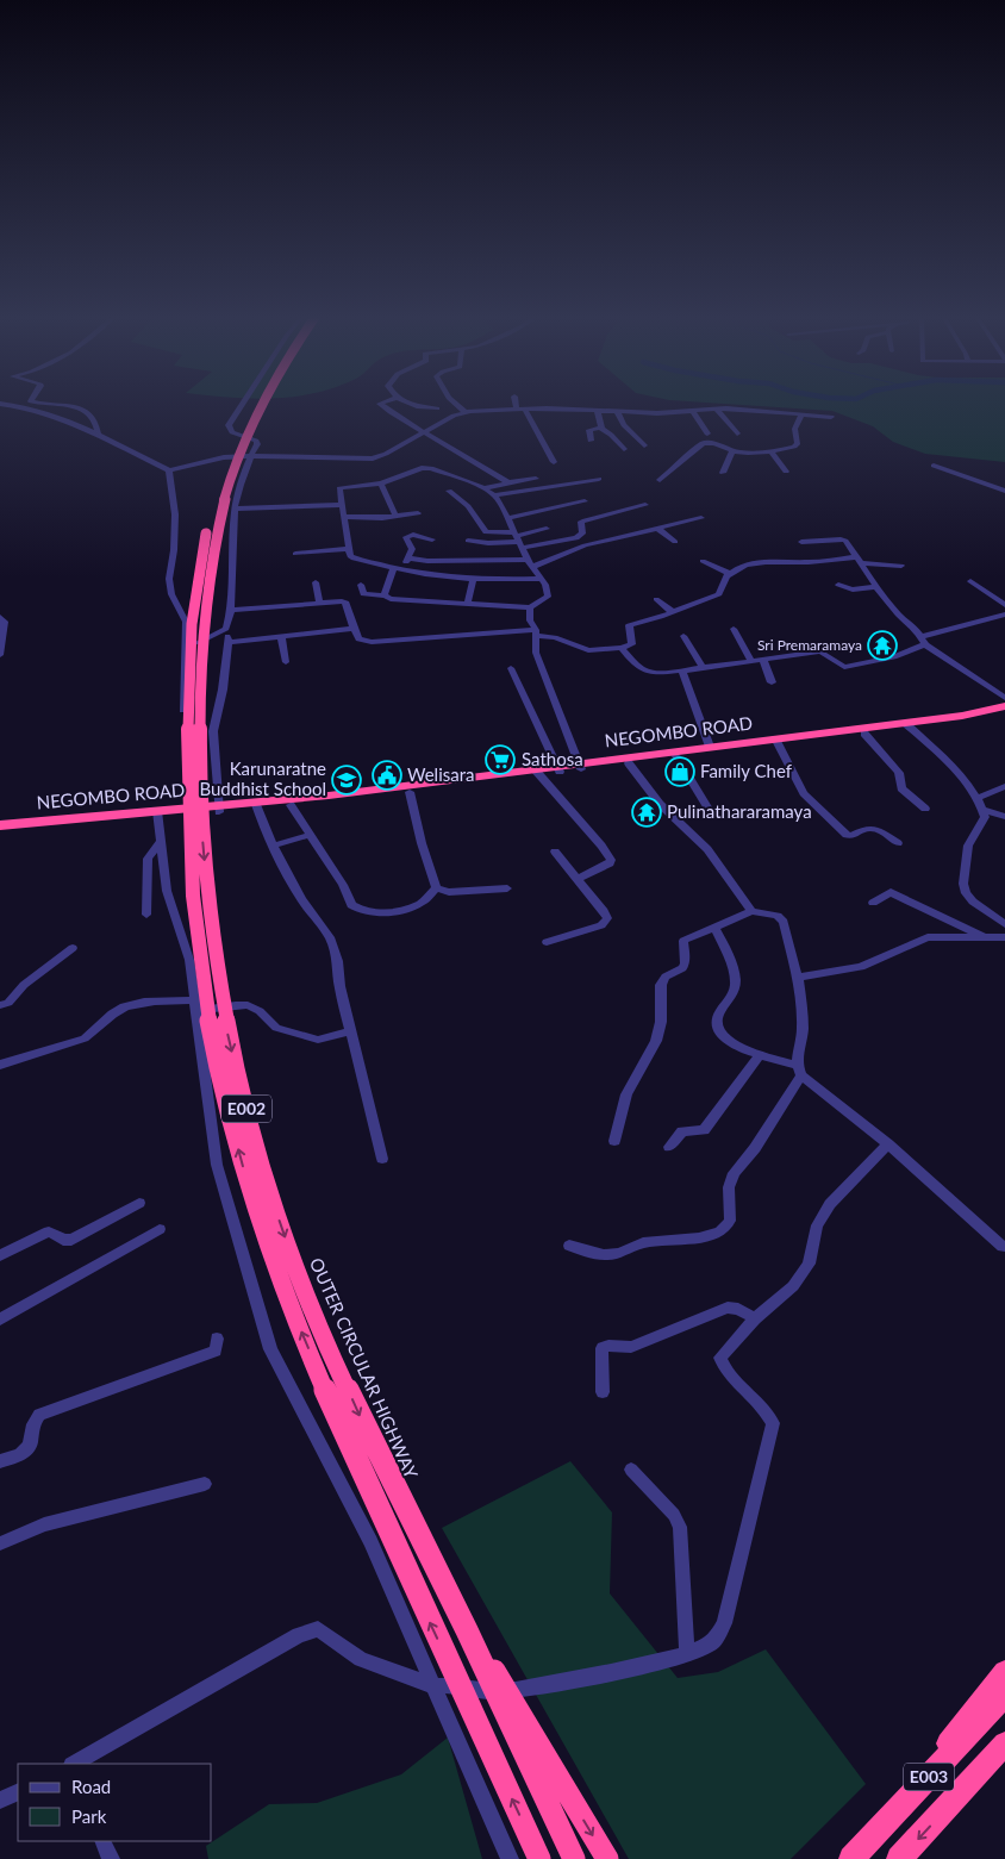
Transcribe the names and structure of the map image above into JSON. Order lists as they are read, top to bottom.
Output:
{
  "streets": {
    "highway": [
      "NEGOMBO ROAD",
      "E002",
      "OUTER CIRCULAR HIGHWAY",
      "E003"
    ]
  },
  "places": {
    "temple": ["Sri Premaramaya", "Pulinathararamaya"],
    "supermarket": ["Sathosa"],
    "shop": ["Family Chef"],
    "public building": ["Welisara"],
    "school or university": ["Karunaratne Buddhist School"]
  },
  "legend": ["Road", "Park"]
}
